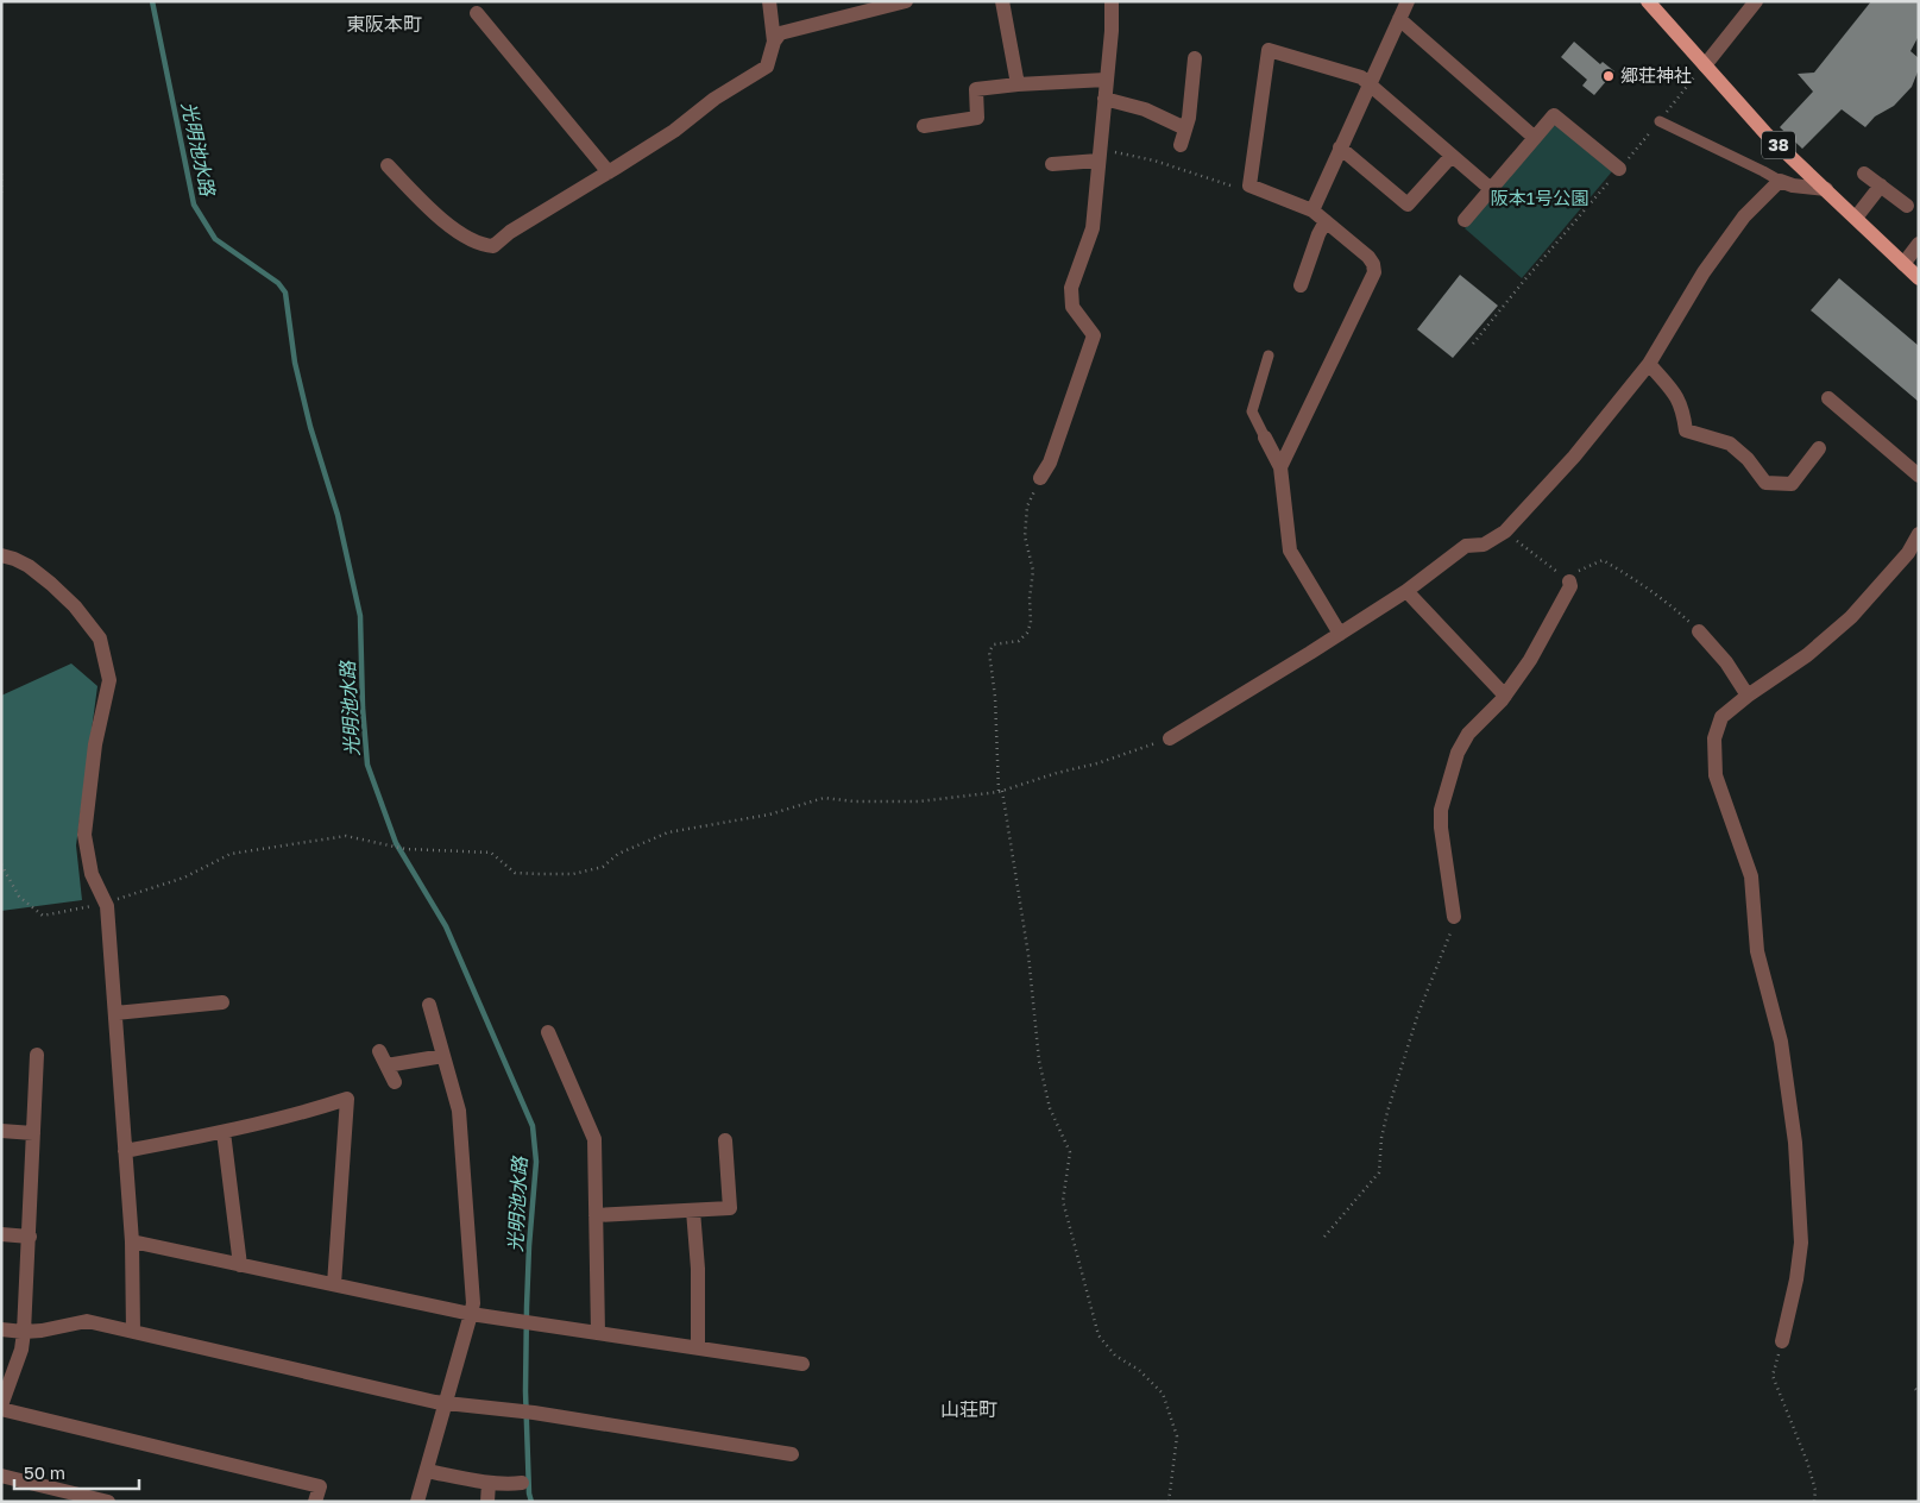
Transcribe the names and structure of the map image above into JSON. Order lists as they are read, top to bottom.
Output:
{
  "streets": {
    "main road": ["38"]
  },
  "districts": ["東阪本町", "山荘町"],
  "water": ["光明池水路"],
  "parks": ["阪本1号公園"],
  "places": ["郷荘神社"],
  "scale_bar": "50 m"
}
